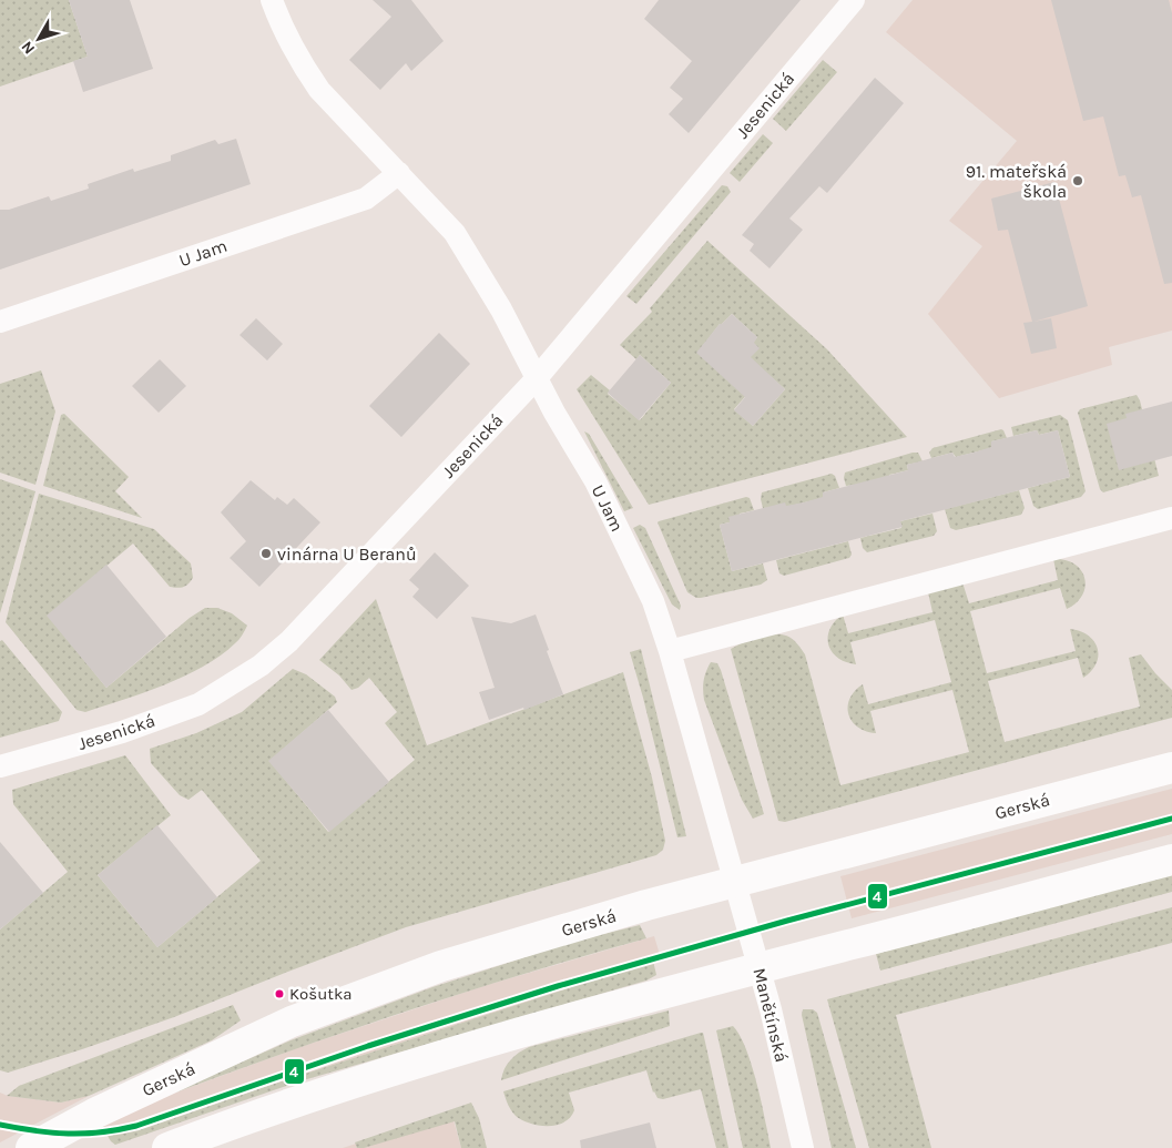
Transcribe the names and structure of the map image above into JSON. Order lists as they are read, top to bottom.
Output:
{
  "streets": {
    "street": [
      "Jesenická",
      "U Jam",
      "Gerská",
      "Manětínská"
    ]
  },
  "crossings": [
    ["Jesenická", "U Jam"],
    ["U Jam", "Gerská"],
    ["U Jam", "Manětínská"],
    ["Gerská", "Manětínská"]
  ],
  "places": ["91. mateřská škola", "vinárna U Beranů", "Košutka"],
  "lines": ["transit line 4"],
  "north": "bottom left"
}
